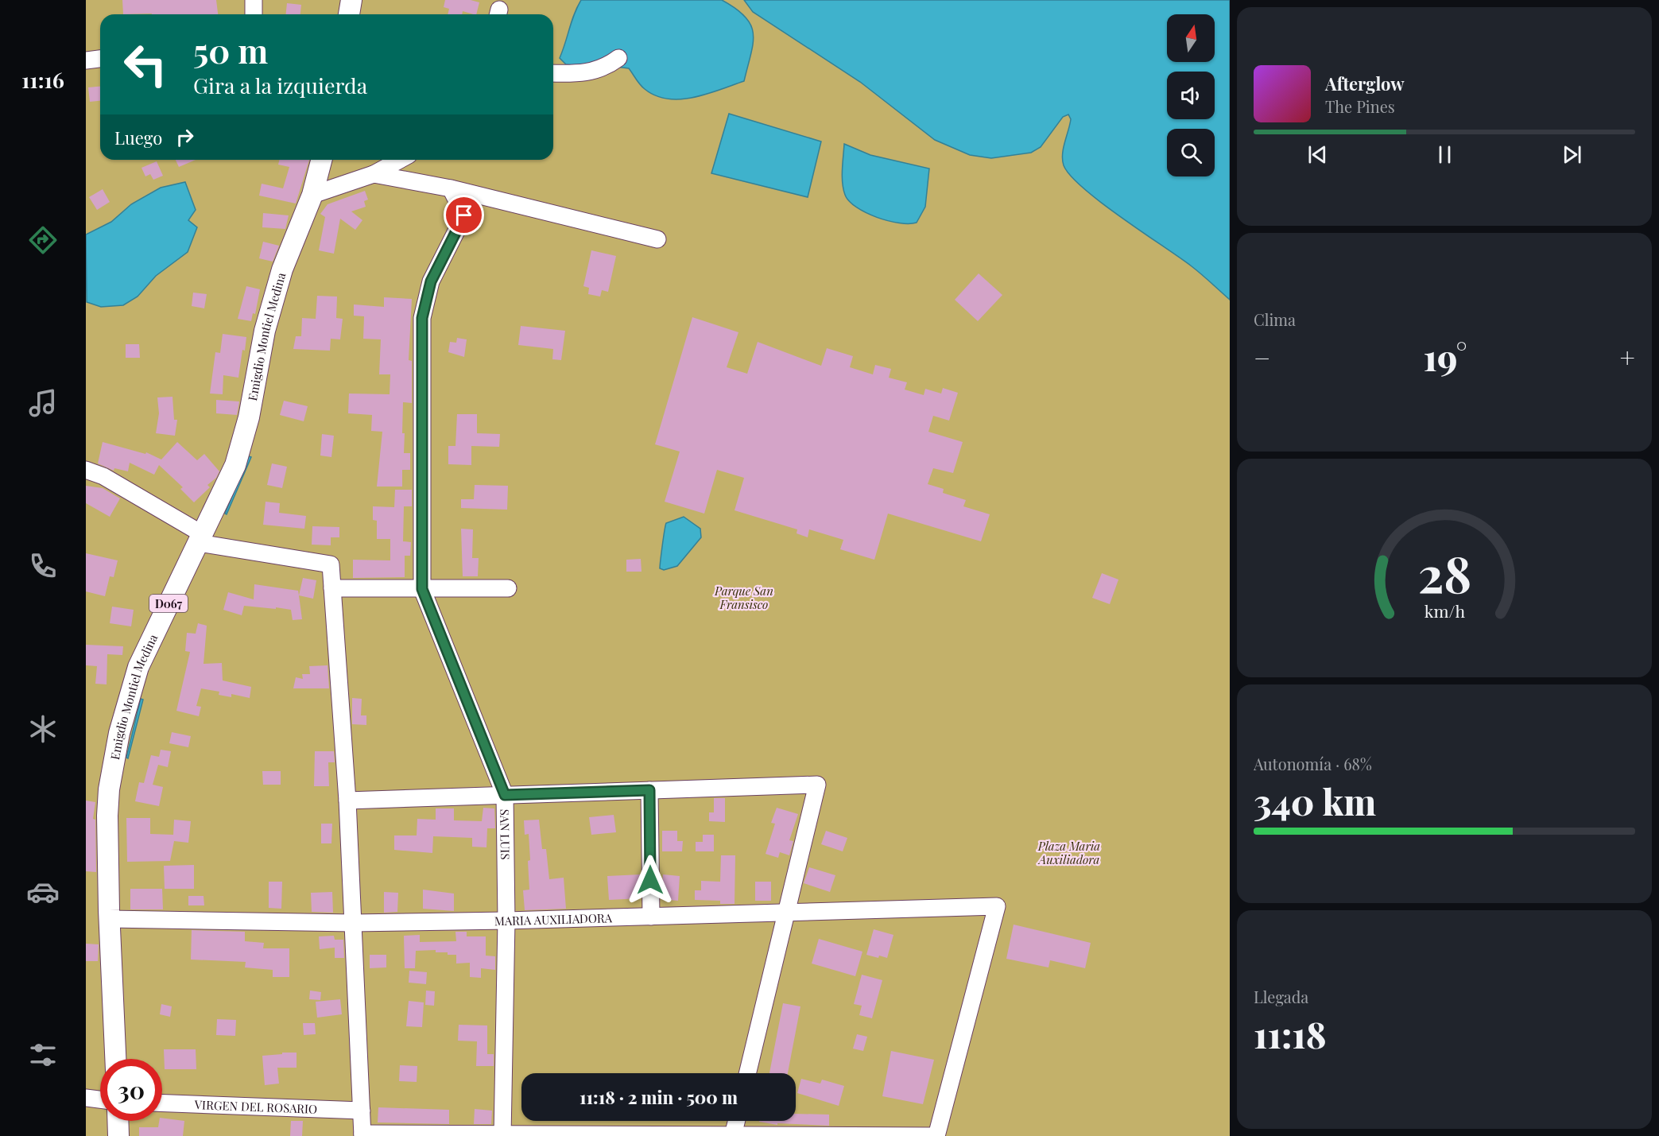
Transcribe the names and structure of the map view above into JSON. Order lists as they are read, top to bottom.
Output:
{
  "streets": {
    "main road": ["Emigdio Montiel Medina", "D067"],
    "street": ["SAN LUIS", "MARIA AUXILIADORA", "VIRGEN DEL ROSARIO"]
  },
  "crossings": [
    ["Emigdio Montiel Medina", "MARIA AUXILIADORA"],
    ["SAN LUIS", "MARIA AUXILIADORA"]
  ],
  "parks": ["Parque San Fransisco", "Plaza Maria Auxiliadora"],
  "north": "top",
  "page": {
    "tabs": "11:16",
    "turn": ["50 m", "Gira a la izquierda"],
    "song": ["Afterglow", "The Pines"],
    "then": "Luego",
    "tile": [
      "Clima",
      ["Autonomía · 68%", "340 km"],
      ["Llegada", "11:18"]
    ],
    "heat": ["−", "19°", "+"],
    "limit": "30",
    "trip": "11:18 · 2 min · 500 m",
    "gauge": ["28", "km/h"]
  }
}
